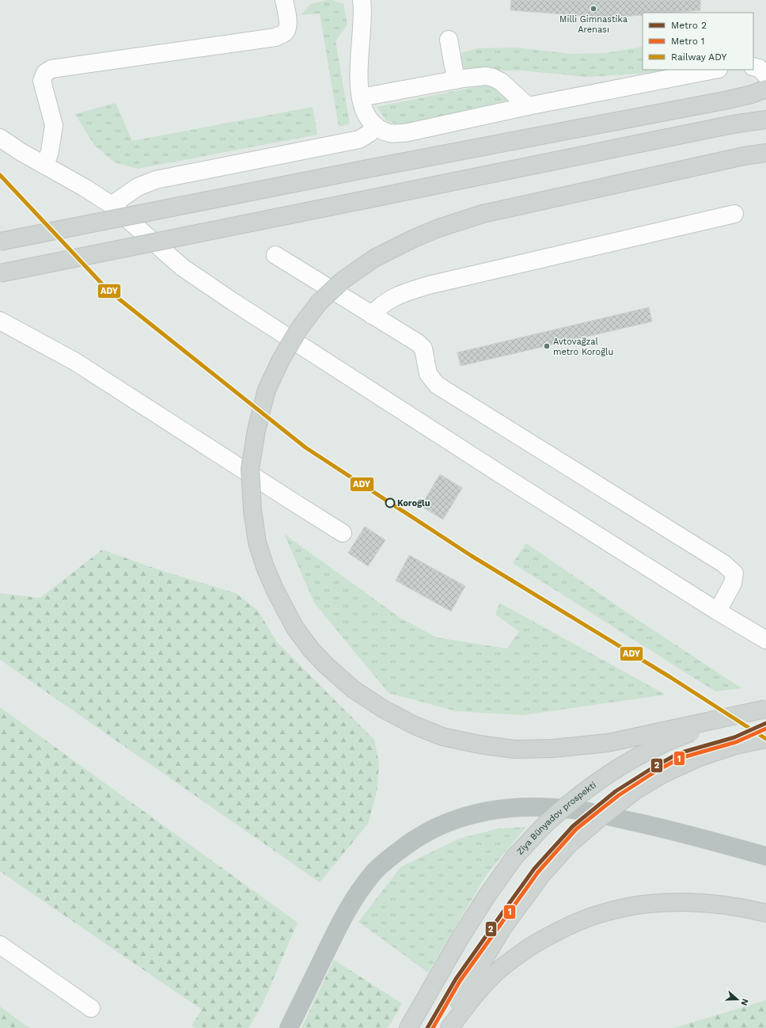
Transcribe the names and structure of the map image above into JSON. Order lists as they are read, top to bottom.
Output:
{
  "streets": {
    "main road": ["Ziya Bünyadov prospekti"]
  },
  "places": ["Milli Gimnastika Arenası", "Avtovağzal metro Koroğlu", "Koroğlu"],
  "lines": ["rail line ADY", "metro line 2", "metro line 1"],
  "legend": ["Metro 2", "Metro 1", "Railway ADY"],
  "north": "right"
}
